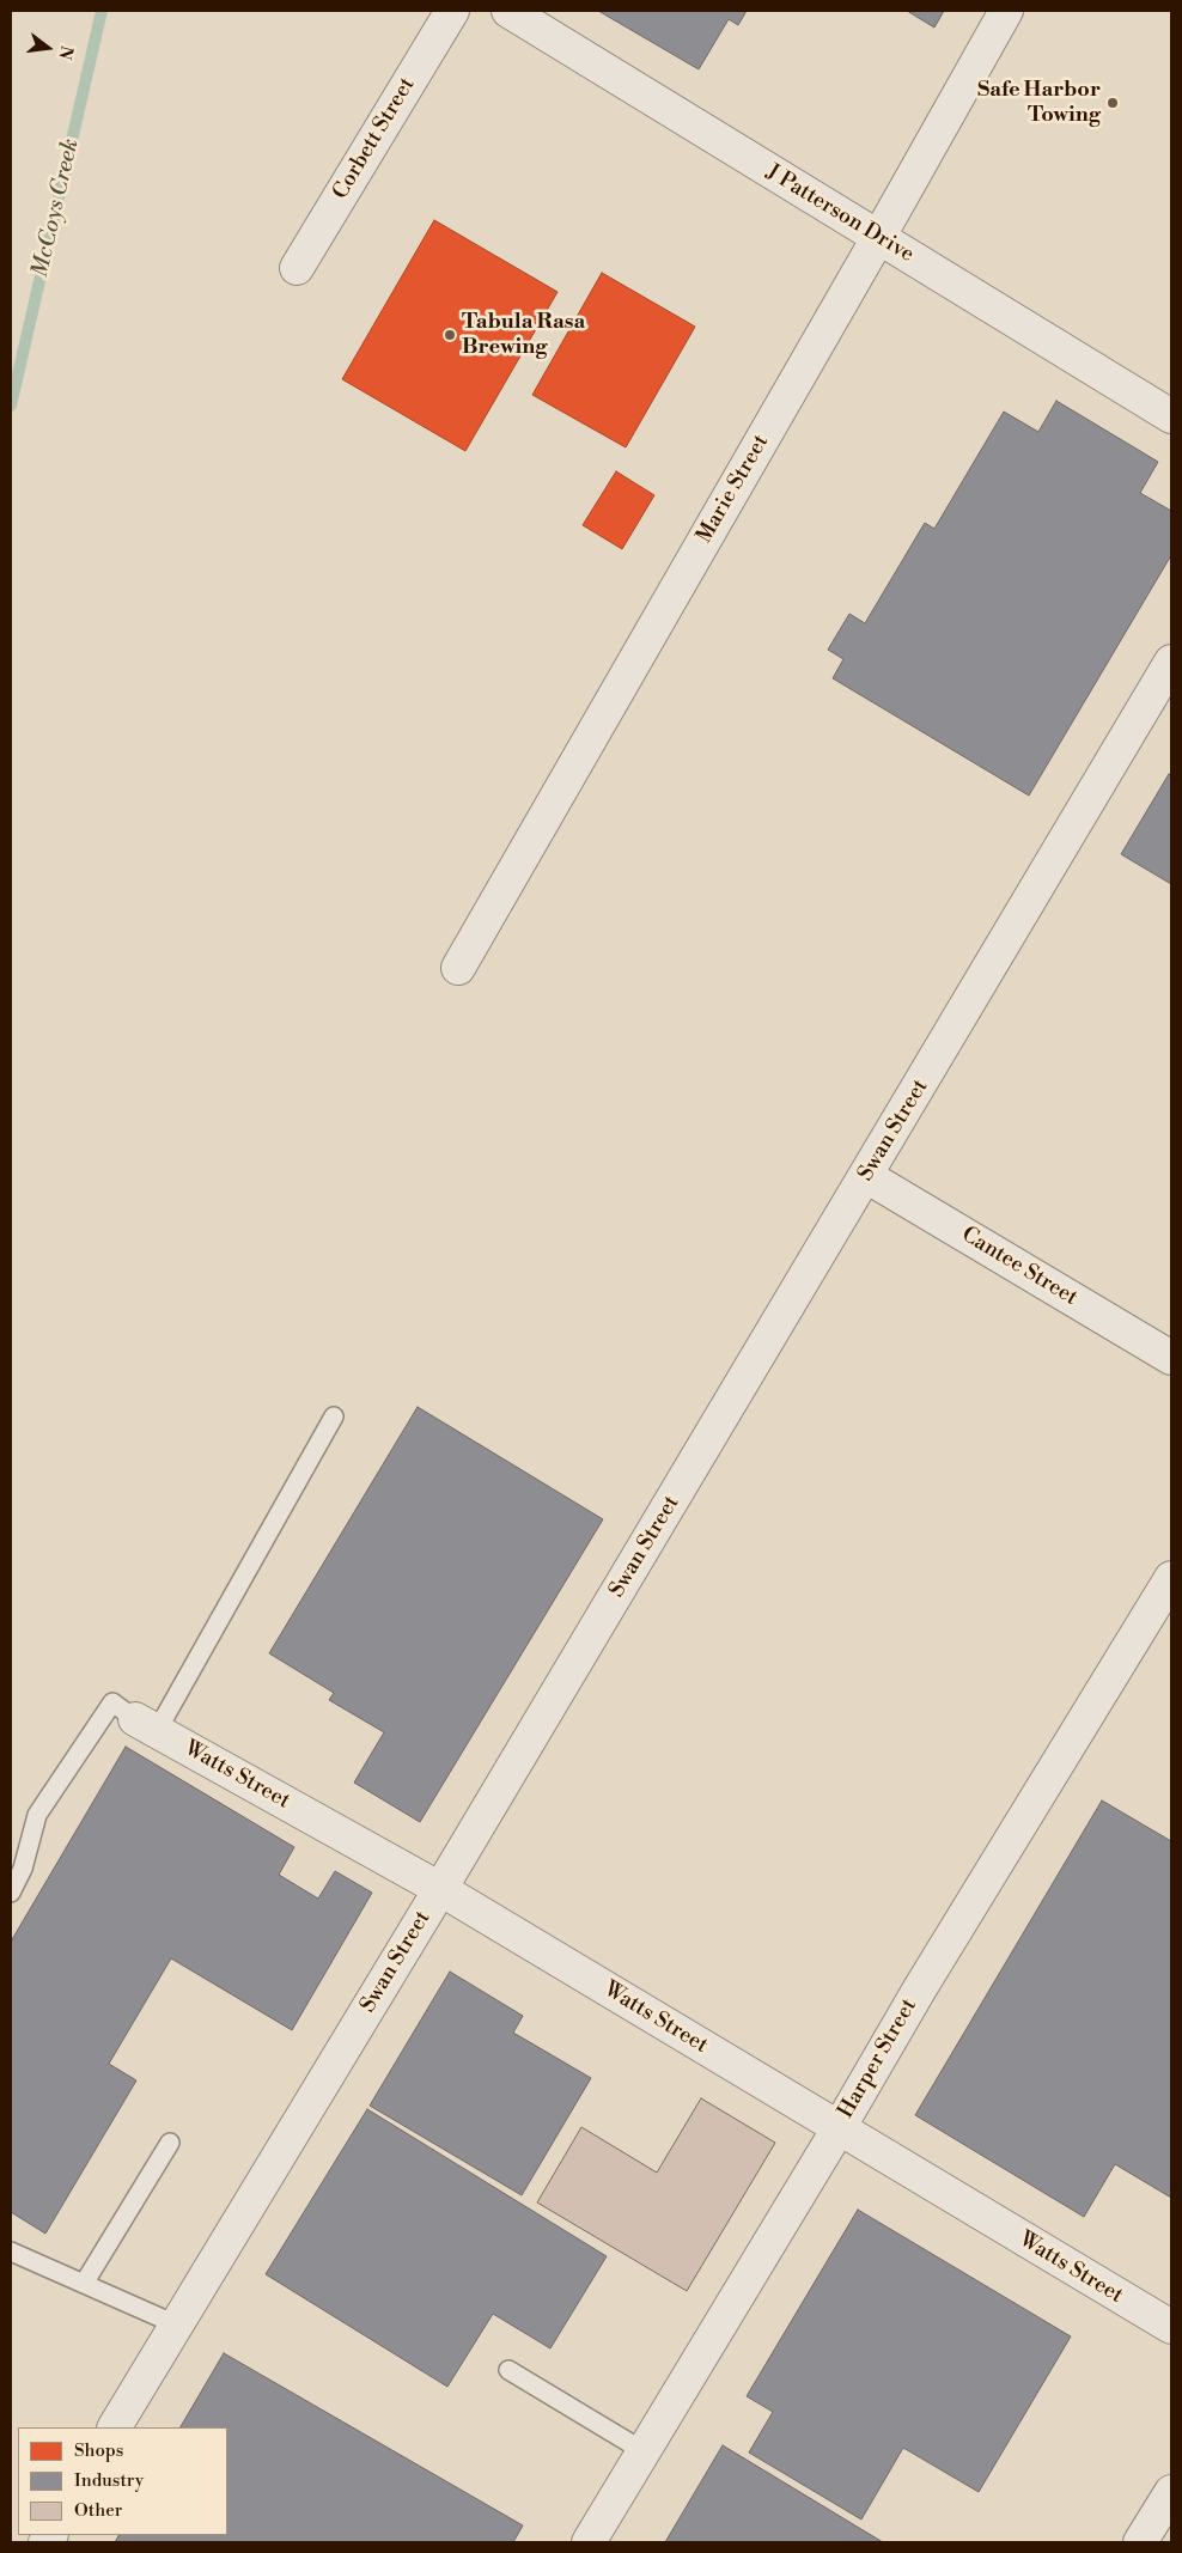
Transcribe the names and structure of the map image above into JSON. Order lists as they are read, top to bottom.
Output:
{
  "streets": {
    "street": [
      "Corbett Street",
      "J Patterson Drive",
      "Marie Street",
      "Swan Street",
      "Cantee Street",
      "Watts Street",
      "Harper Street"
    ]
  },
  "crossings": [
    ["J Patterson Drive", "Marie Street"],
    ["Swan Street", "Cantee Street"],
    ["Swan Street", "Watts Street"],
    ["Watts Street", "Harper Street"]
  ],
  "water": ["McCoys Creek"],
  "places": ["Safe Harbor Towing", "Tabula Rasa Brewing"],
  "legend": ["Shops", "Industry", "Other"],
  "north": "right"
}
